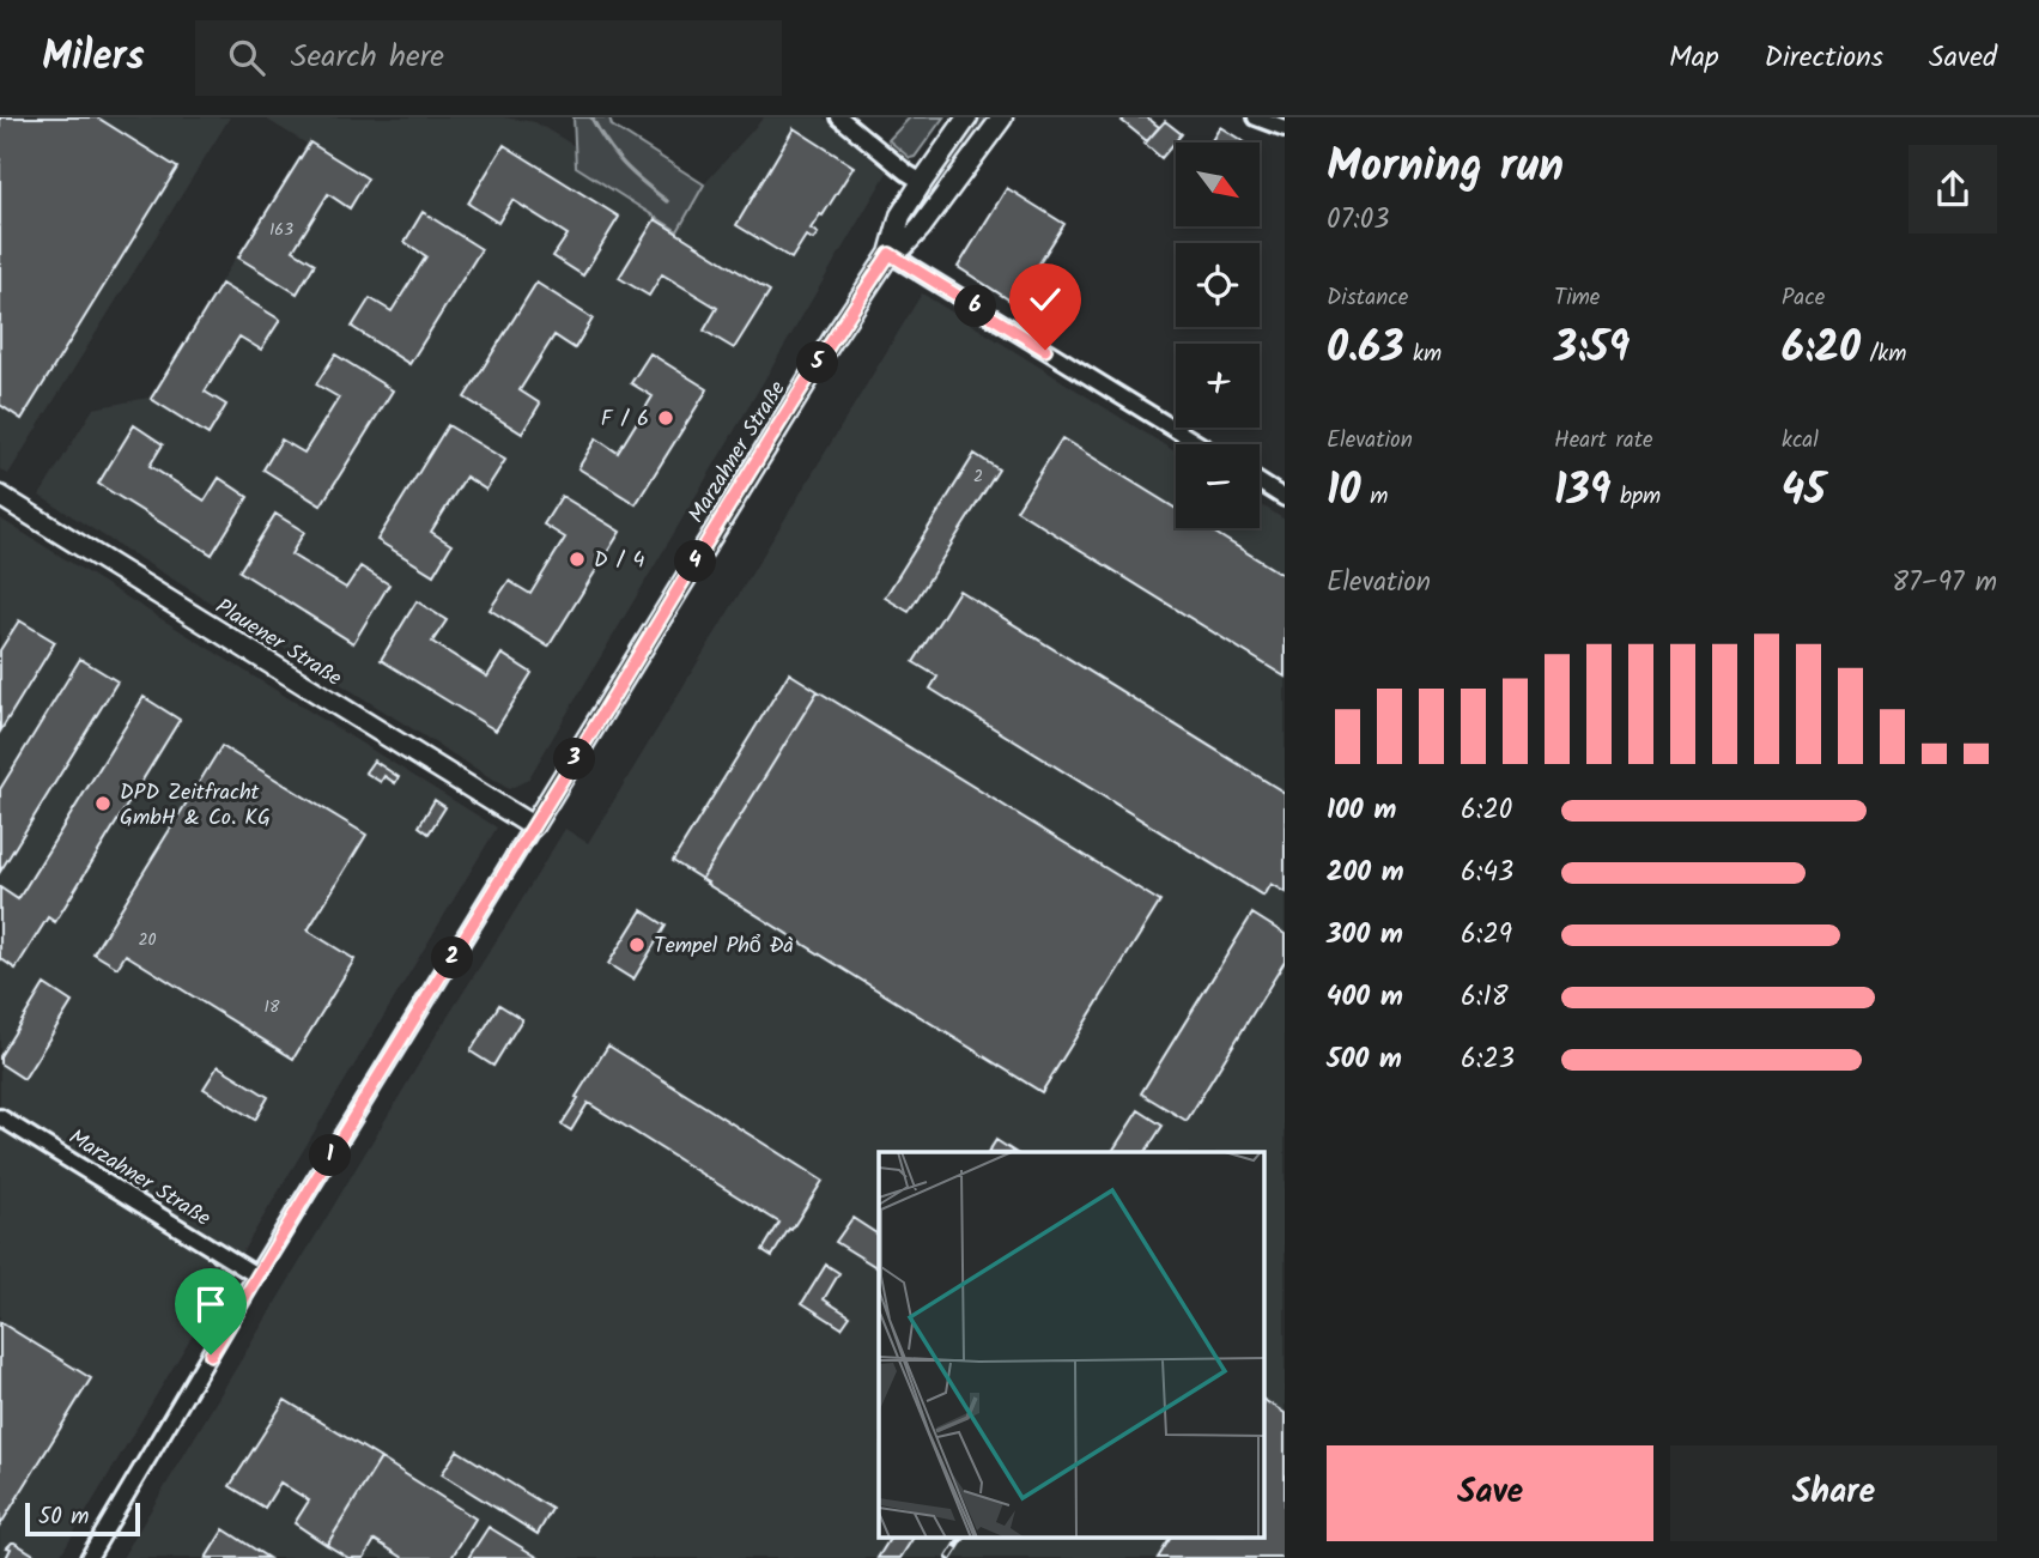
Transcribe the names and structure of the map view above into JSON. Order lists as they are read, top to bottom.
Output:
{
  "streets": {
    "street": ["Marzahner Straße", "Plauener Straße"]
  },
  "crossings": [
    ["Marzahner Straße", "Plauener Straße"]
  ],
  "places": [
    "F / 6",
    "D / 4",
    "DPD Zeitfracht GmbH & Co. KG",
    "Tempel Phổ Đà"
  ],
  "house_numbers": [
    "163",
    "2",
    "20",
    "18"
  ],
  "scale_bar": "50 m",
  "north": "bottom right",
  "page": {
    "header": "Milers",
    "search": "Search here",
    "nav": ["Map", "Directions", "Saved"],
    "heading": ["Morning run", "07:03"],
    "map_buttons": ["+", "−"],
    "stats": [
      ["Distance", "0.63 km"],
      ["Time", "3:59"],
      ["Pace", "6:20 /km"],
      ["Elevation", "10 m"],
      ["Heart rate", "139 bpm"],
      ["kcal", "45"]
    ],
    "pins": [
      "6",
      "5",
      "4",
      "3",
      "2",
      "1"
    ],
    "chart": ["Elevation", "87–97 m"],
    "list": [
      {
        "name": "100 m",
        "note": "6:20"
      },
      {
        "name": "200 m",
        "note": "6:43"
      },
      {
        "name": "300 m",
        "note": "6:29"
      },
      {
        "name": "400 m",
        "note": "6:18"
      },
      {
        "name": "500 m",
        "note": "6:23"
      }
    ],
    "buttons": ["Save", "Share"],
    "scale": "50 m"
  }
}
